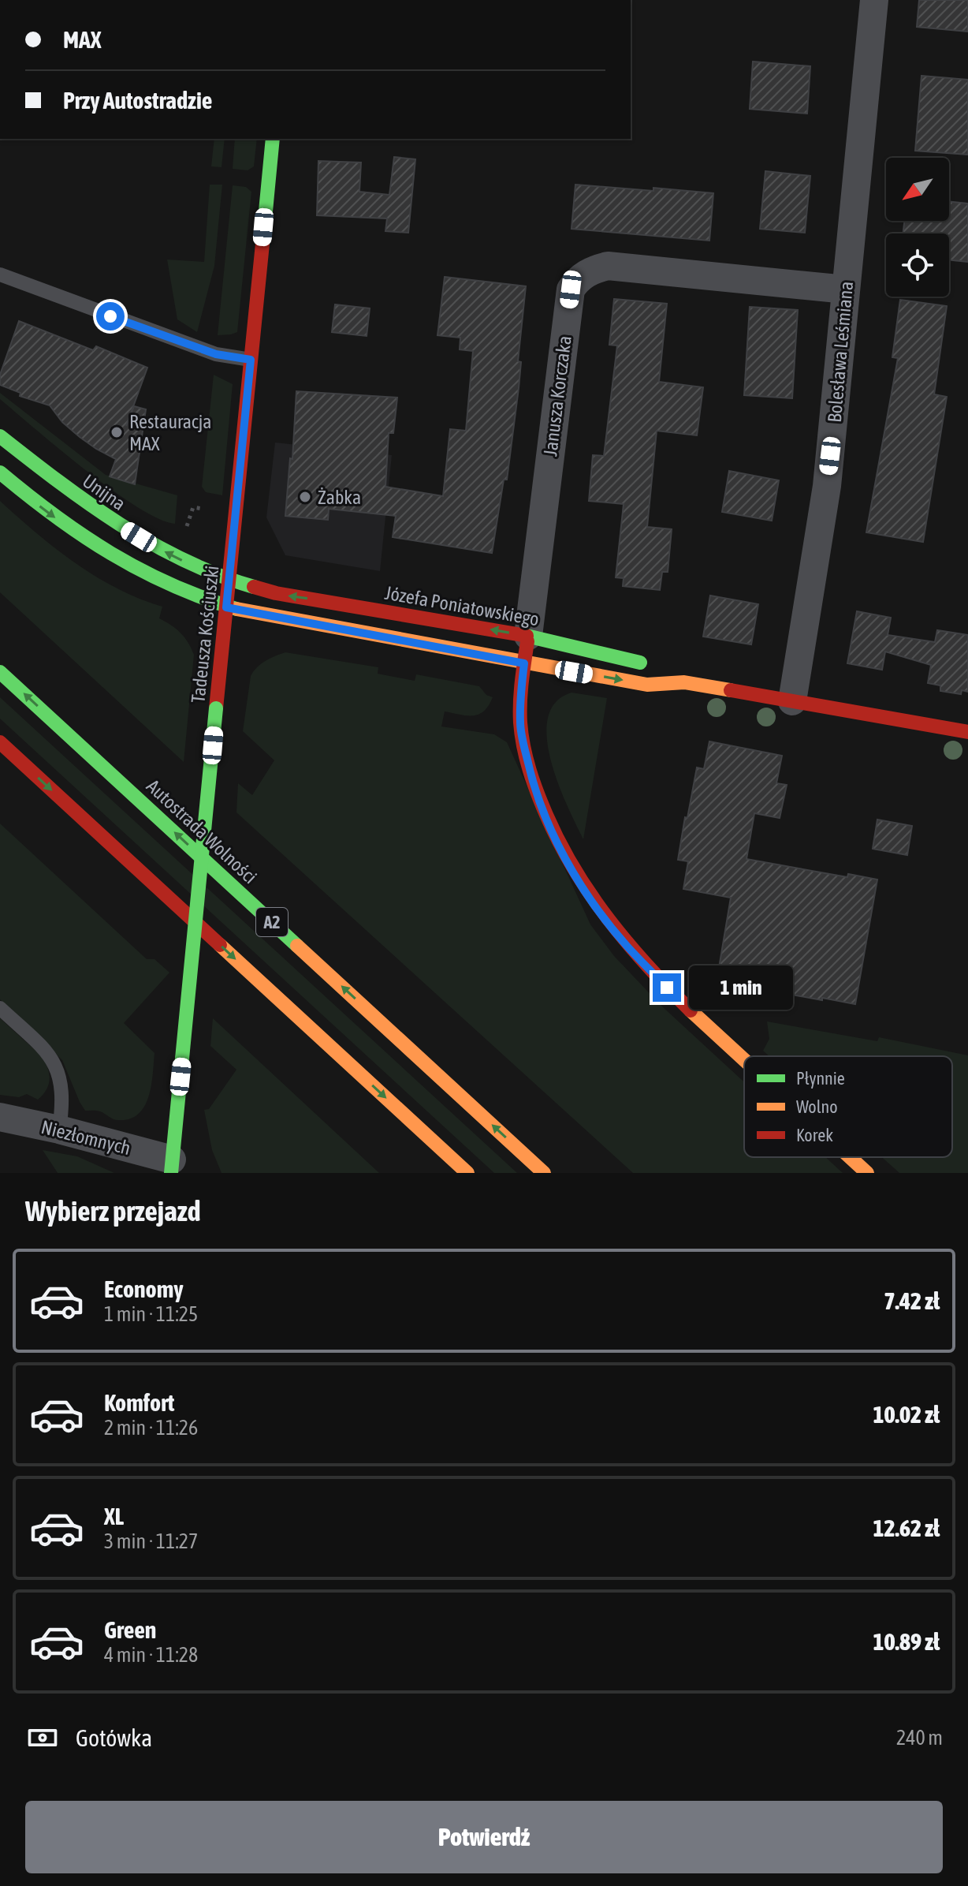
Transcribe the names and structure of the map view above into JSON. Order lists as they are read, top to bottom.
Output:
{
  "streets": {
    "main road": [
      "Unijna",
      "Józefa Poniatowskiego",
      "Tadeusza Kościuszki",
      "Autostrada Wolności",
      "A2"
    ],
    "street": ["Bolesława Leśmiana", "Janusza Korczaka", "Niezłomnych"]
  },
  "crossings": [
    ["Bolesława Leśmiana", "Janusza Korczaka"],
    ["Bolesława Leśmiana", "Józefa Poniatowskiego"],
    ["Janusza Korczaka", "Józefa Poniatowskiego"],
    ["Unijna", "Józefa Poniatowskiego"],
    ["Unijna", "Tadeusza Kościuszki"],
    ["Józefa Poniatowskiego", "Tadeusza Kościuszki"],
    ["Tadeusza Kościuszki", "Niezłomnych"]
  ],
  "places": ["Restauracja MAX", "Żabka"],
  "legend": ["Płynnie", "Wolno", "Korek"],
  "north": "bottom left",
  "page": {
    "banner": ["MAX", "Przy Autostradzie"],
    "bubble": "1 min",
    "heading": "Wybierz przejazd",
    "list": [
      {
        "name": "Economy",
        "note": "1 min · 11:25",
        "value": "7.42 zł"
      },
      {
        "name": "Komfort",
        "note": "2 min · 11:26",
        "value": "10.02 zł"
      },
      {
        "name": "XL",
        "note": "3 min · 11:27",
        "value": "12.62 zł"
      },
      {
        "name": "Green",
        "note": "4 min · 11:28",
        "value": "10.89 zł"
      }
    ],
    "pay": ["Gotówka", "240 m"],
    "buttons": "Potwierdź"
  }
}
